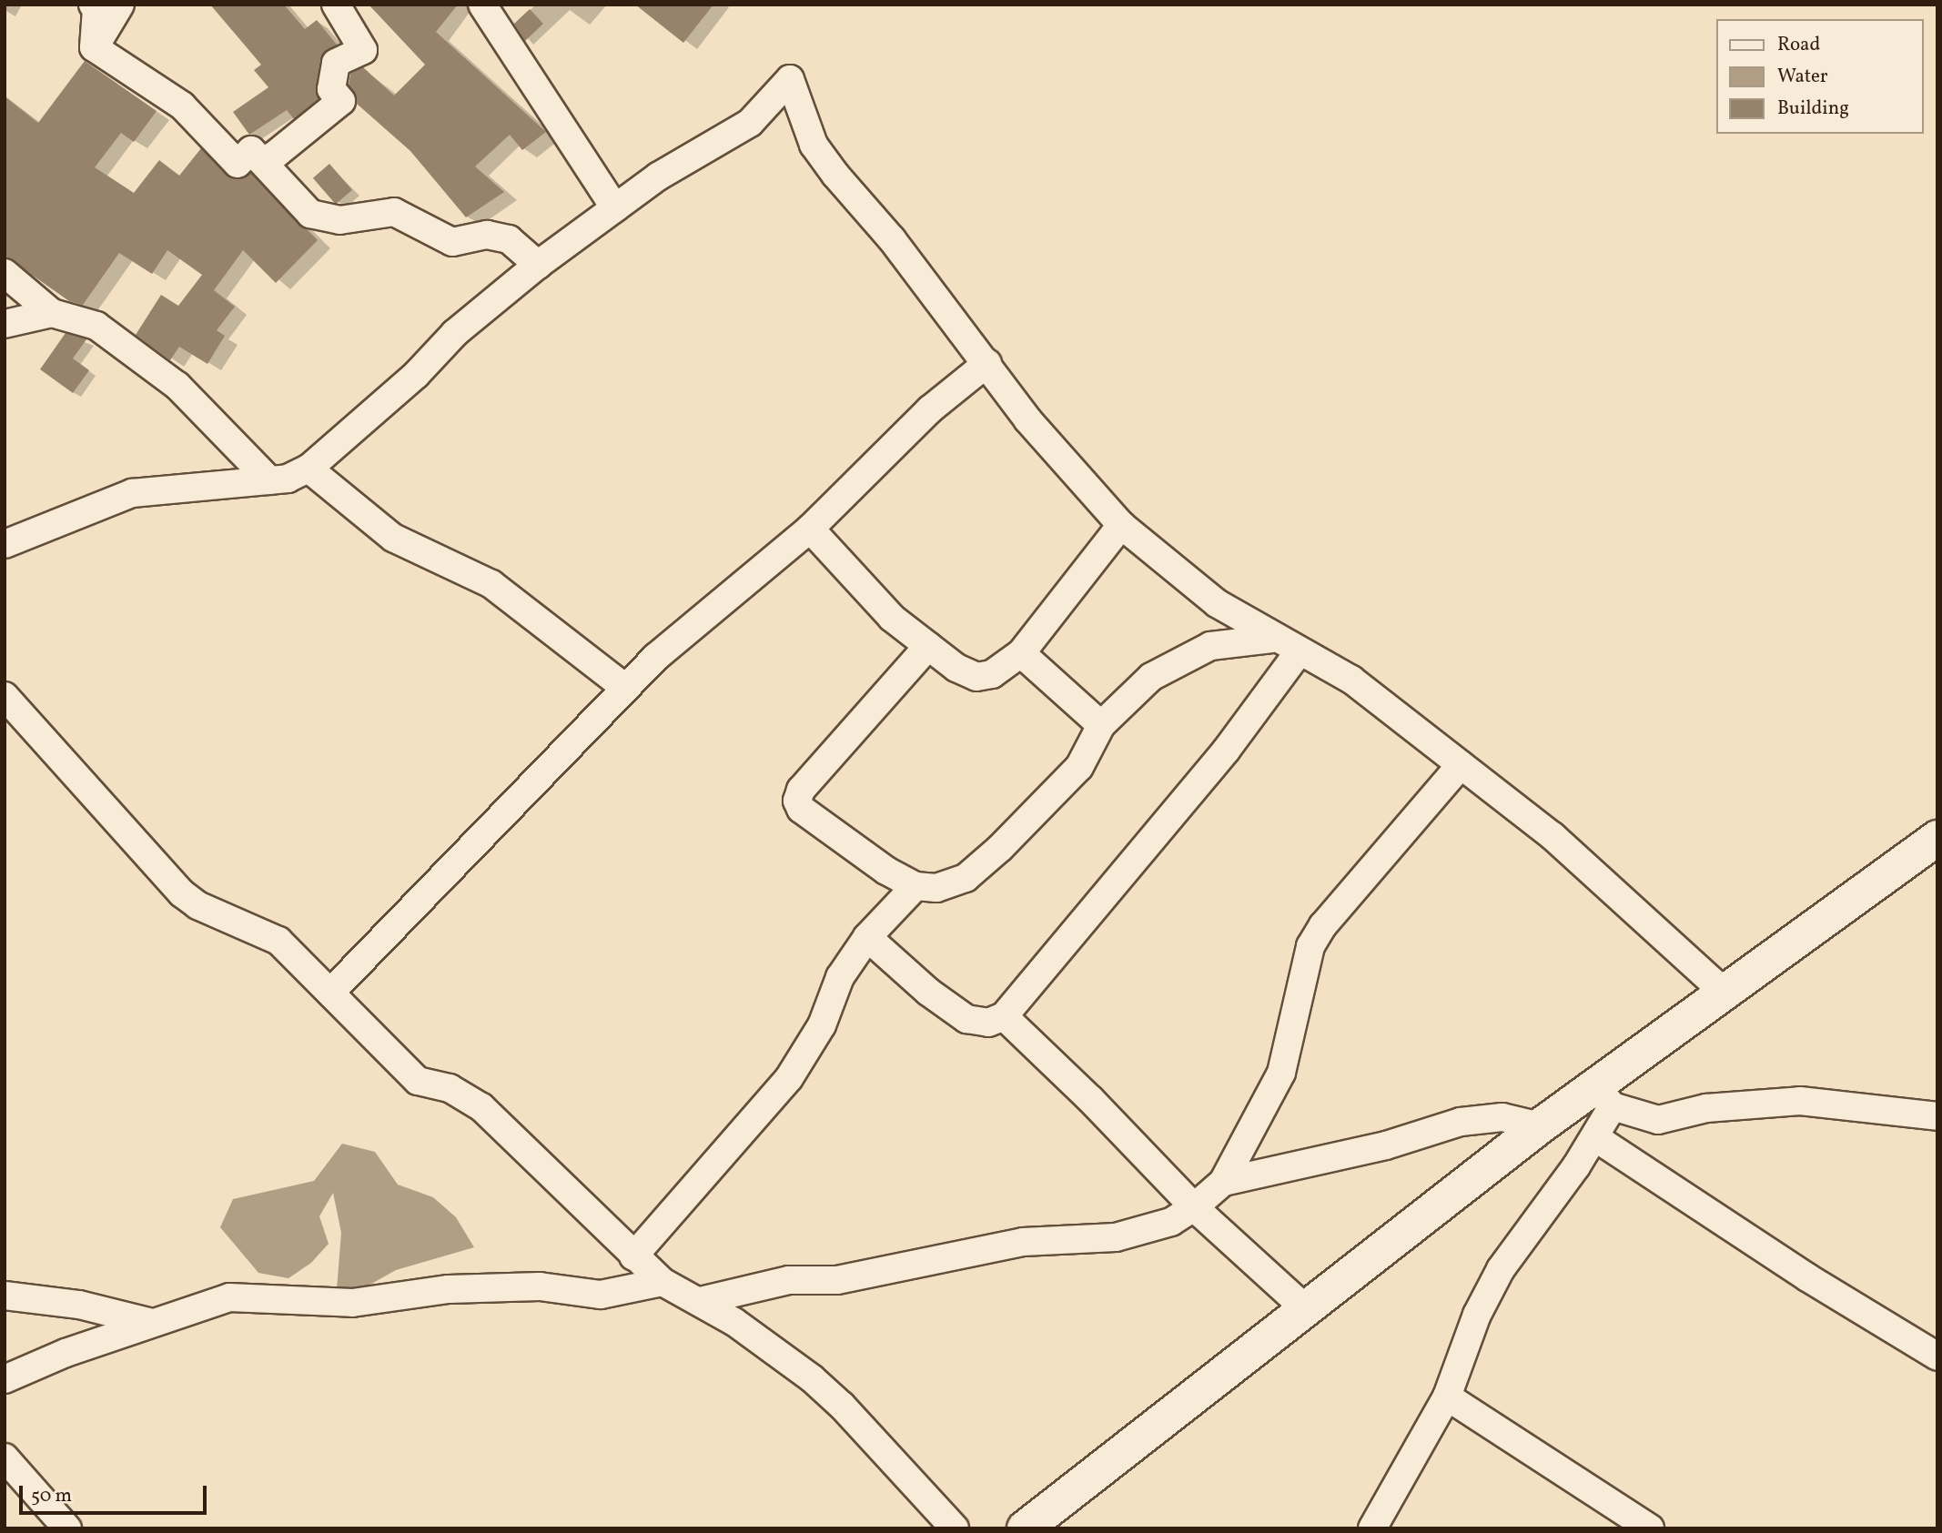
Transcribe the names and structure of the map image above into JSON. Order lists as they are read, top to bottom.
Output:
{
  "legend": ["Road", "Water", "Building"],
  "scale_bar": "50 m"
}
